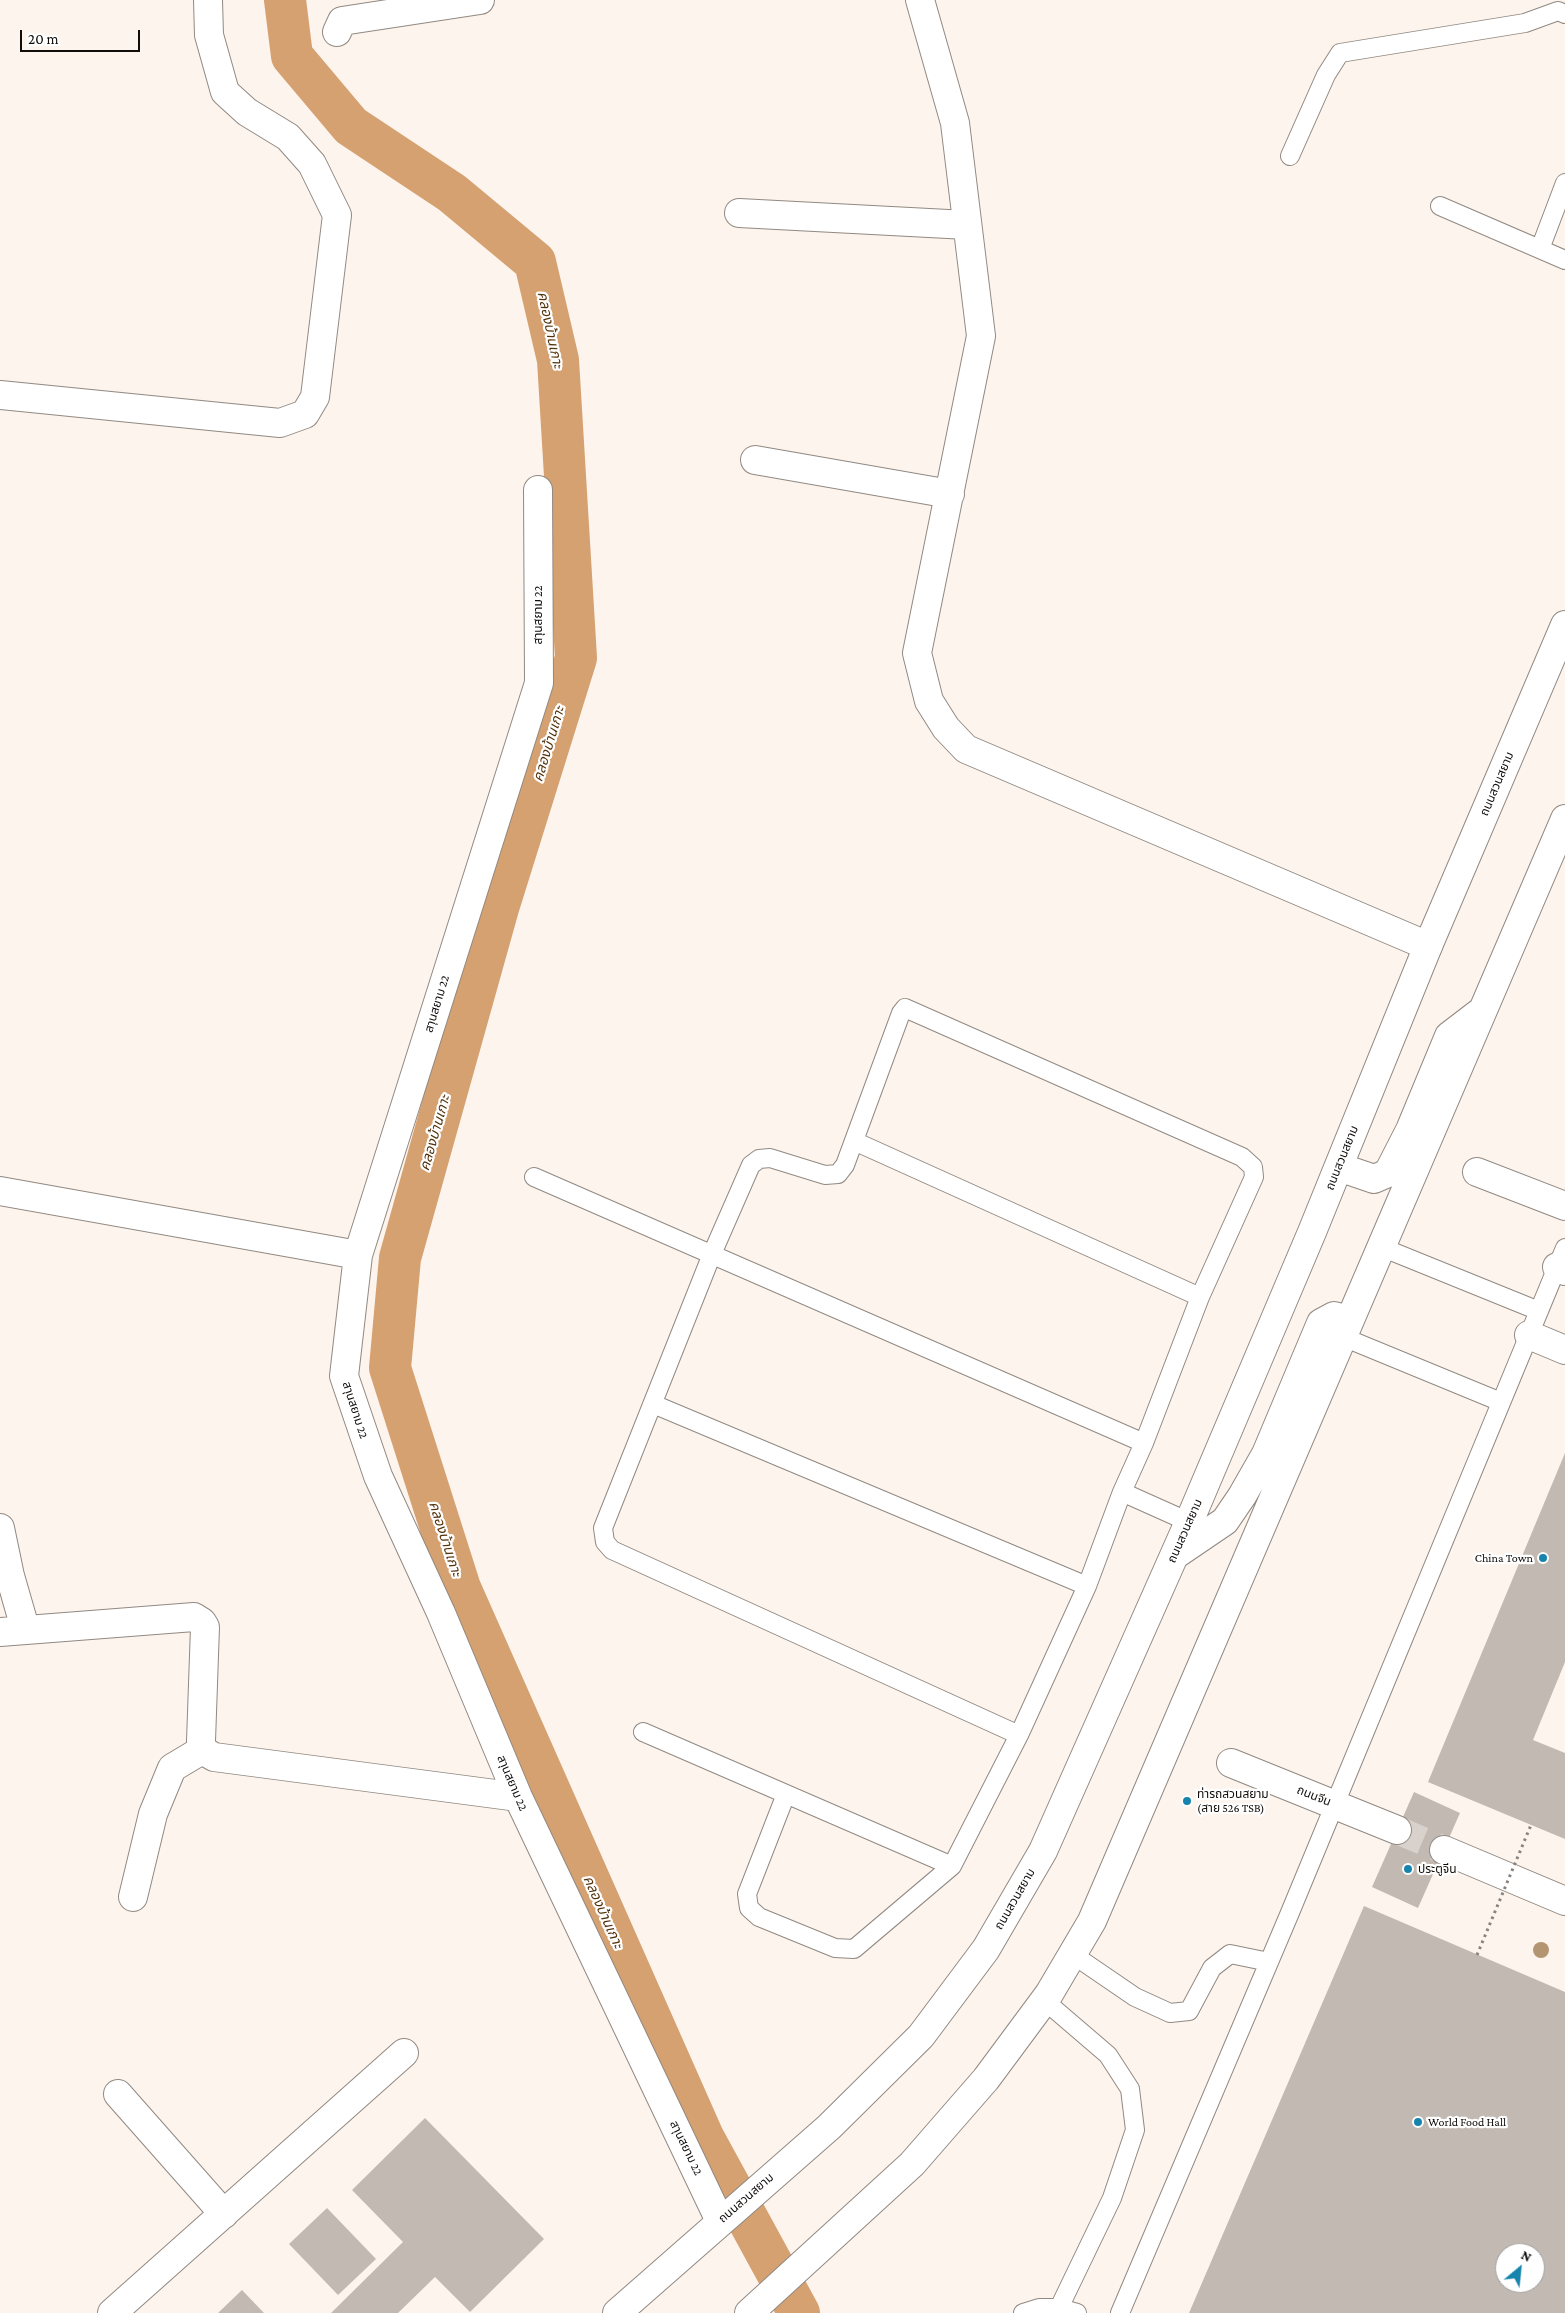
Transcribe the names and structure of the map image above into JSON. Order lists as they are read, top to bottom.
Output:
{
  "streets": {
    "street": ["สาุนสยาม 22", "ถนนสวนสยาม", "ถนนจีน"]
  },
  "crossings": [
    ["สาุนสยาม 22", "ถนนสวนสยาม"]
  ],
  "water": ["คลองบ้านเกาะ"],
  "places": [
    "China Town",
    "ท่ารถสวนสยาม (สาย 526 TSB)",
    "ประตูจีน",
    "World Food Hall"
  ],
  "scale_bar": "20 m",
  "north": "top right"
}
